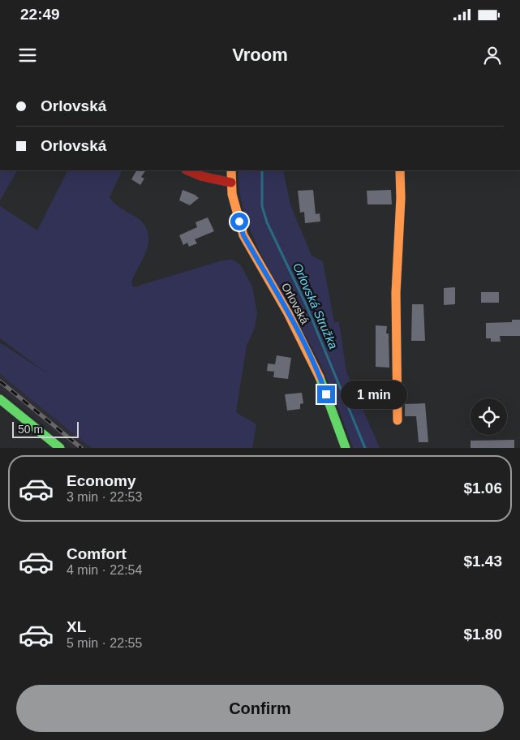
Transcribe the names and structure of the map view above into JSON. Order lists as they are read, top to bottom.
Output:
{
  "streets": {
    "street": ["Orlovská"]
  },
  "water": ["Orlovská Stružka"],
  "scale_bar": "50 m",
  "page": {
    "status": "22:49",
    "header": "Vroom",
    "banner": ["Orlovská", "Orlovská"],
    "bubble": "1 min",
    "scale": "50 m",
    "list": [
      {
        "name": "Economy",
        "note": "3 min · 22:53",
        "value": "$1.06"
      },
      {
        "name": "Comfort",
        "note": "4 min · 22:54",
        "value": "$1.43"
      },
      {
        "name": "XL",
        "note": "5 min · 22:55",
        "value": "$1.80"
      }
    ],
    "buttons": "Confirm"
  }
}
